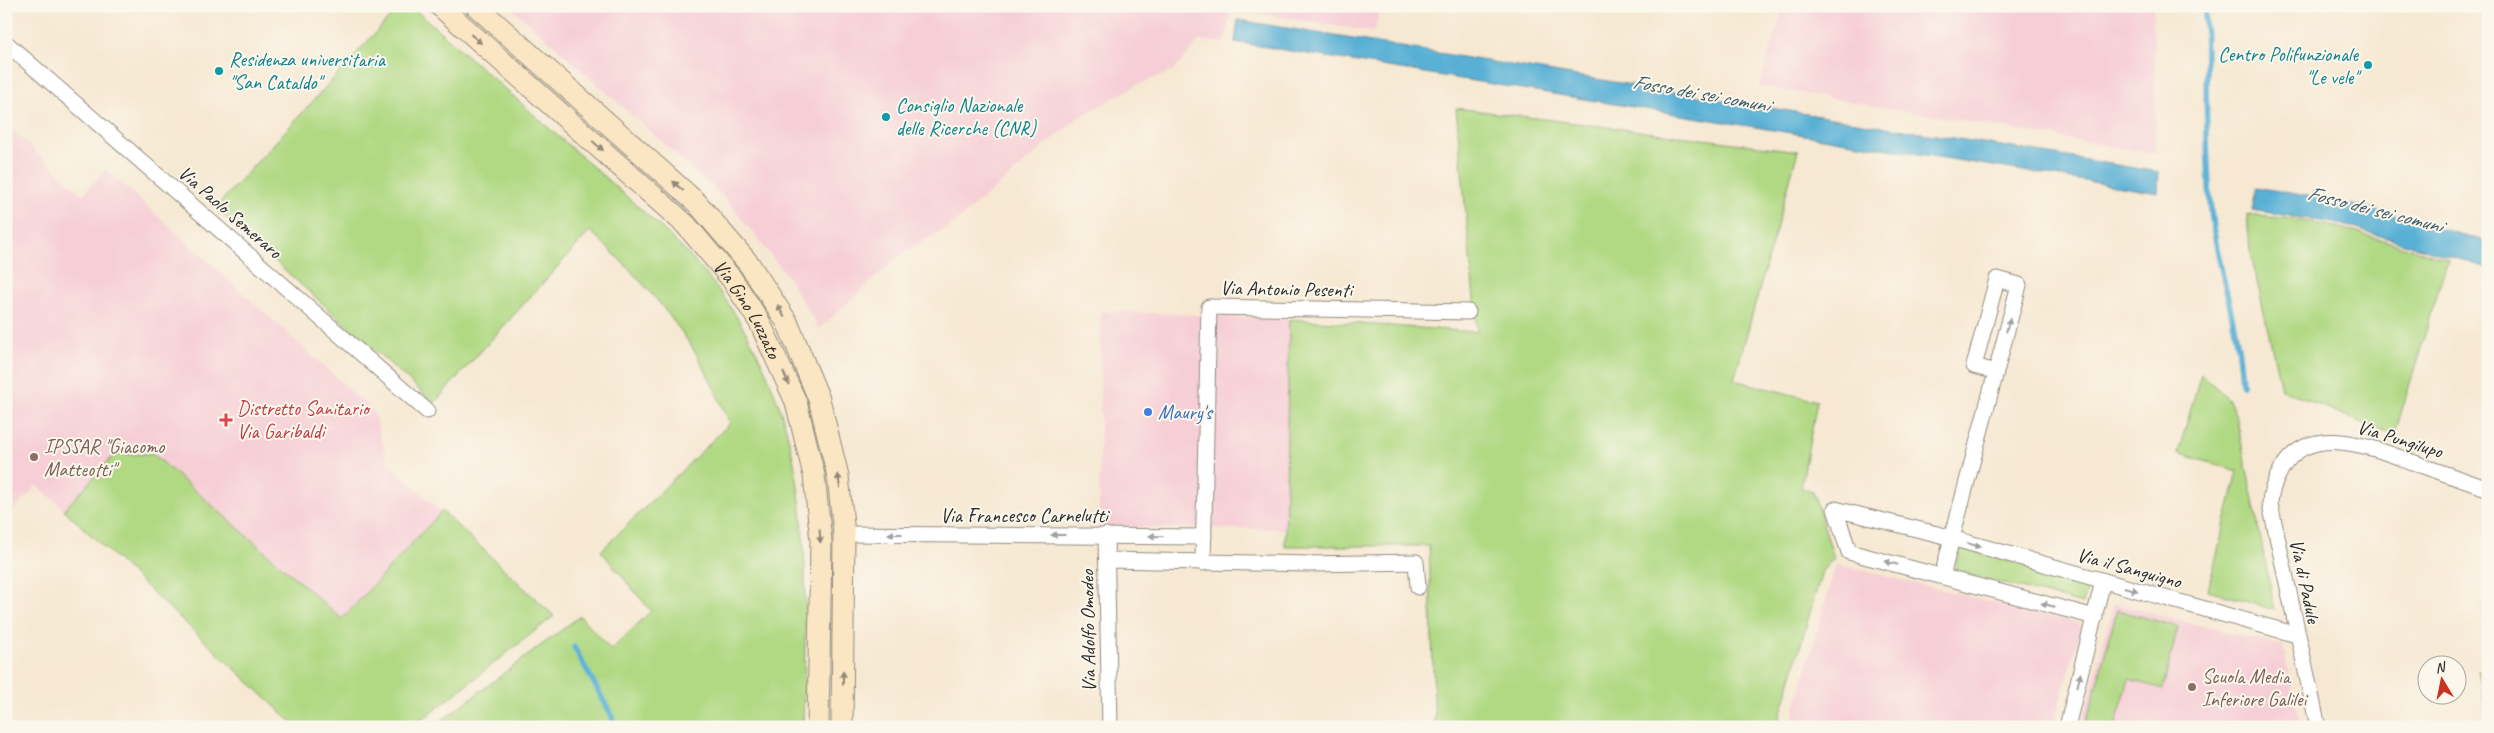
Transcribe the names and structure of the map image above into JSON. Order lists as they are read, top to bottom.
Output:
{
  "streets": {
    "main road": ["Via Gino Luzzato"],
    "street": [
      "Via Paolo Semeraro",
      "Via Antonio Pesenti",
      "Via Pungilupo",
      "Via Francesco Carnelutti",
      "Via il Sanguigno",
      "Via di Padule",
      "Via Adolfo Omodeo"
    ]
  },
  "crossings": [
    ["Via Antonio Pesenti", "Via Francesco Carnelutti"],
    ["Via Gino Luzzato", "Via Francesco Carnelutti"],
    ["Via Pungilupo", "Via di Padule"],
    ["Via Francesco Carnelutti", "Via Adolfo Omodeo"],
    ["Via il Sanguigno", "Via di Padule"]
  ],
  "one_way": ["Via Francesco Carnelutti"],
  "water": ["Fosso dei sei comuni"],
  "places": {
    "other": [
      "Centro Polifunzionale \"Le vele\"",
      "Residenza universitaria \"San Cataldo\"",
      "Consiglio Nazionale delle Ricerche (CNR)",
      "Maury's",
      "IPSSAR \"Giacomo Matteotti\"",
      "Scuola Media Inferiore Galilei"
    ],
    "health": ["Distretto Sanitario Via Garibaldi"]
  },
  "north": "top"
}
